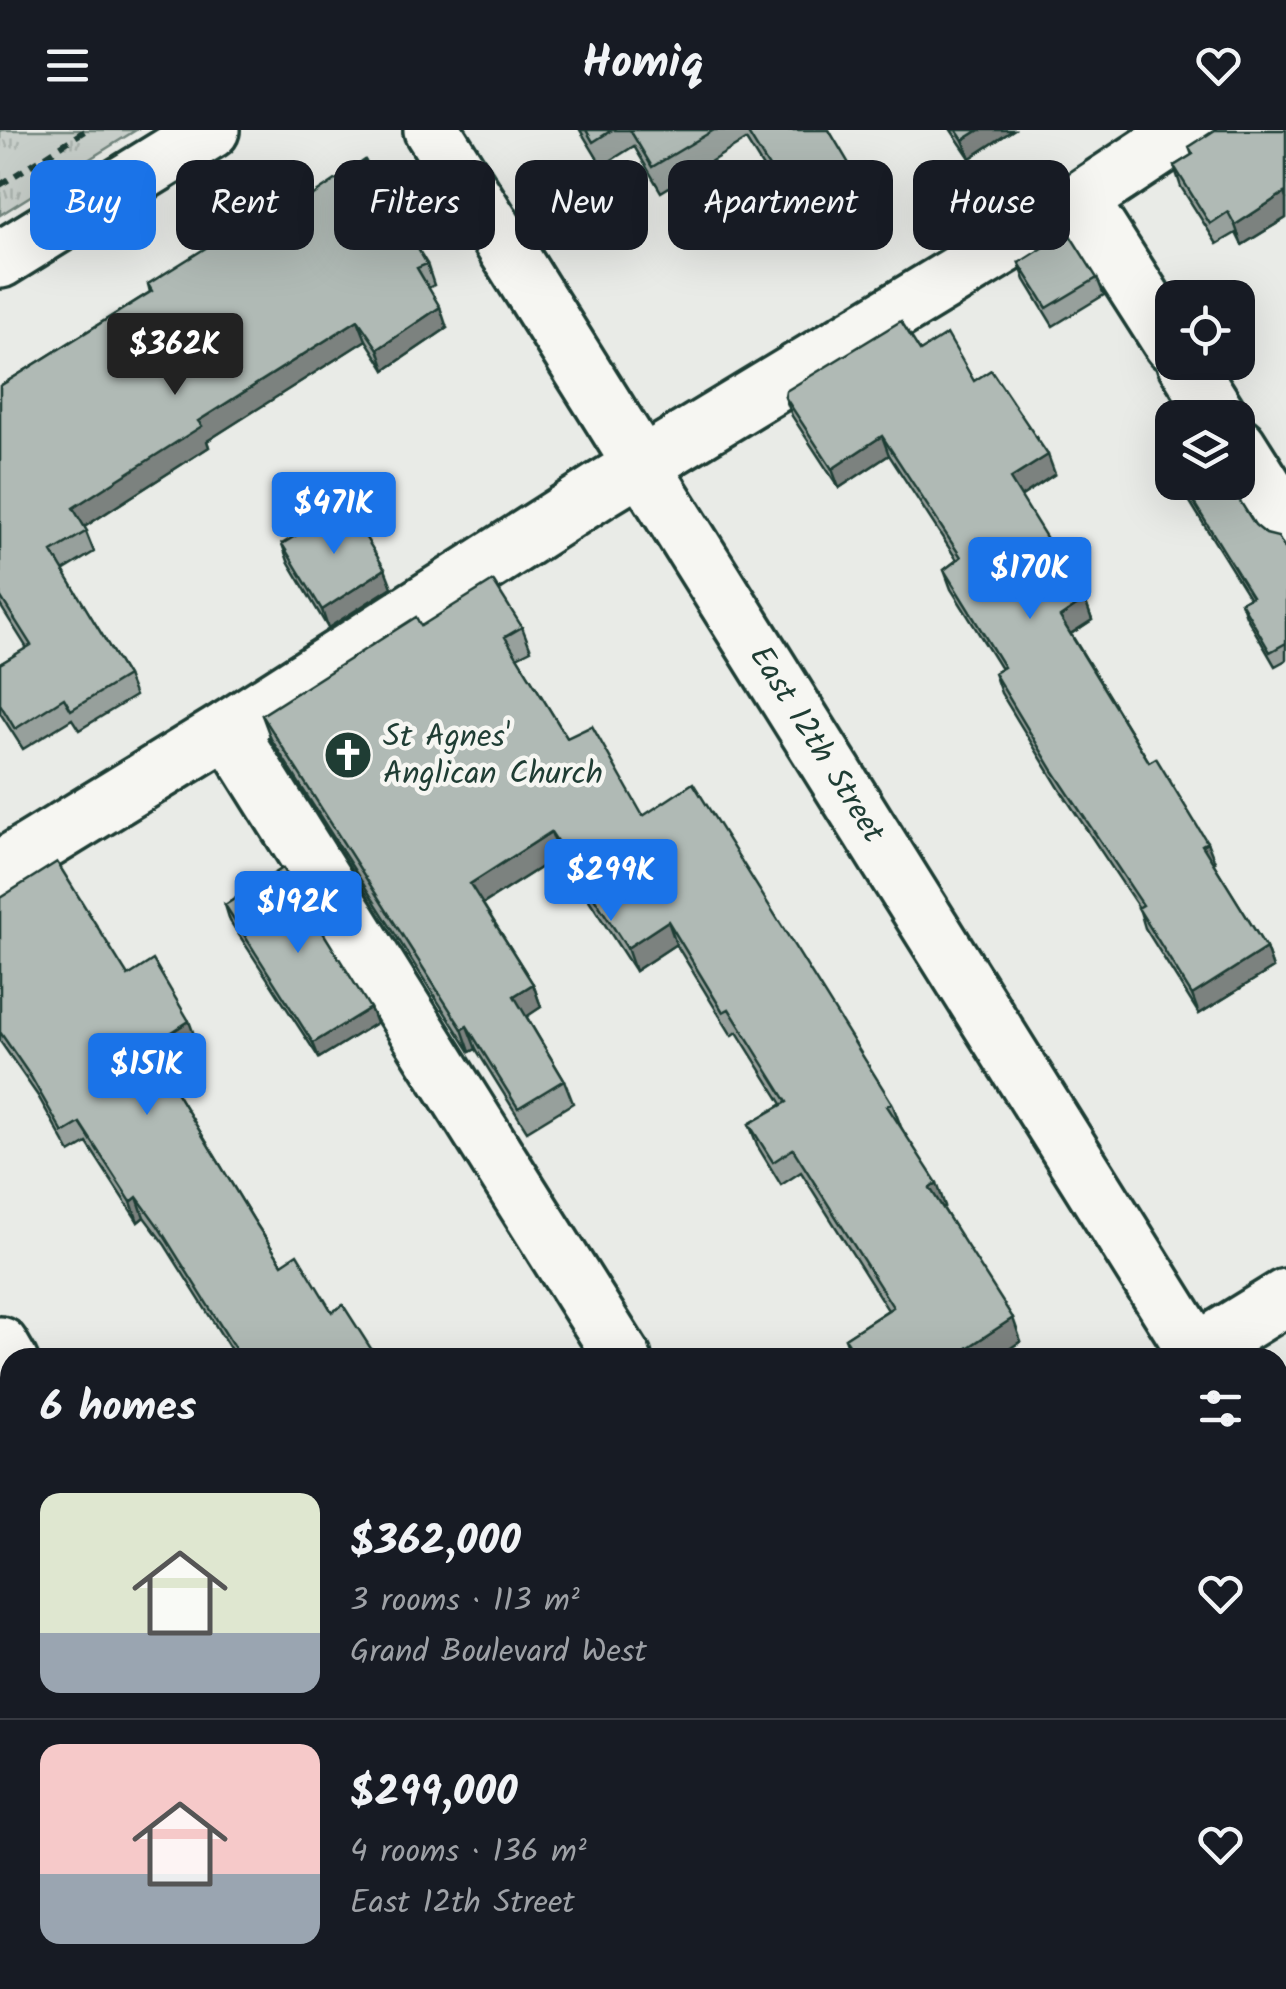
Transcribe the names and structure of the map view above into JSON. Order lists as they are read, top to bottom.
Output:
{
  "streets": {
    "street": ["East 12th Street"]
  },
  "places": {
    "church": ["St Agnes' Anglican Church"]
  },
  "page": {
    "header": "Homiq",
    "chip": [
      "Buy",
      "Rent",
      "Filters",
      "New",
      "Apartment",
      "House"
    ],
    "price": [
      "$362K",
      "$471K",
      "$170K",
      "$299K",
      "$192K",
      "$151K"
    ],
    "heading": "6 homes",
    "list": [
      {
        "name": "$362,000",
        "note": "3 rooms · 113 m² · Grand Boulevard West"
      },
      {
        "name": "$299,000",
        "note": "4 rooms · 136 m² · East 12th Street"
      }
    ]
  }
}
